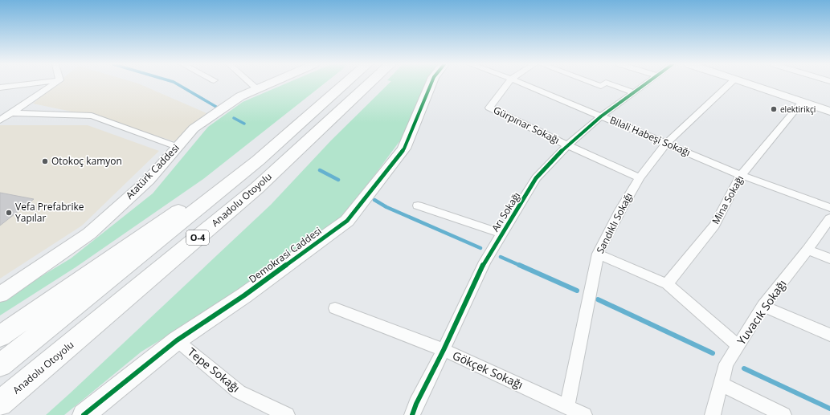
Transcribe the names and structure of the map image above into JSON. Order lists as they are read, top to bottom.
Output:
{
  "streets": {
    "highway": ["Anadolu Otoyolu", "O-4"],
    "street": [
      "Gürpınar Sokağı",
      "Bilali Habeşi Sokağı",
      "Atatürk Caddesi",
      "Mina Sokağı",
      "Arı Sokağı",
      "Sandıklı Sokağı",
      "Demokrasi Caddesi",
      "Yuvacık Sokağı",
      "Tepe Sokağı",
      "Gökçek Sokağı"
    ]
  },
  "crossings": [
    ["Gürpınar Sokağı", "Arı Sokağı"],
    ["Gürpınar Sokağı", "Sandıklı Sokağı"],
    ["Bilali Habeşi Sokağı", "Mina Sokağı"],
    ["Bilali Habeşi Sokağı", "Arı Sokağı"],
    ["Bilali Habeşi Sokağı", "Sandıklı Sokağı"],
    ["Arı Sokağı", "Gökçek Sokağı"],
    ["Sandıklı Sokağı", "Gökçek Sokağı"],
    ["Demokrasi Caddesi", "Tepe Sokağı"]
  ],
  "places": ["elektirikçi", "Otokoç kamyon", "Vefa Prefabrike Yapılar"]
}
